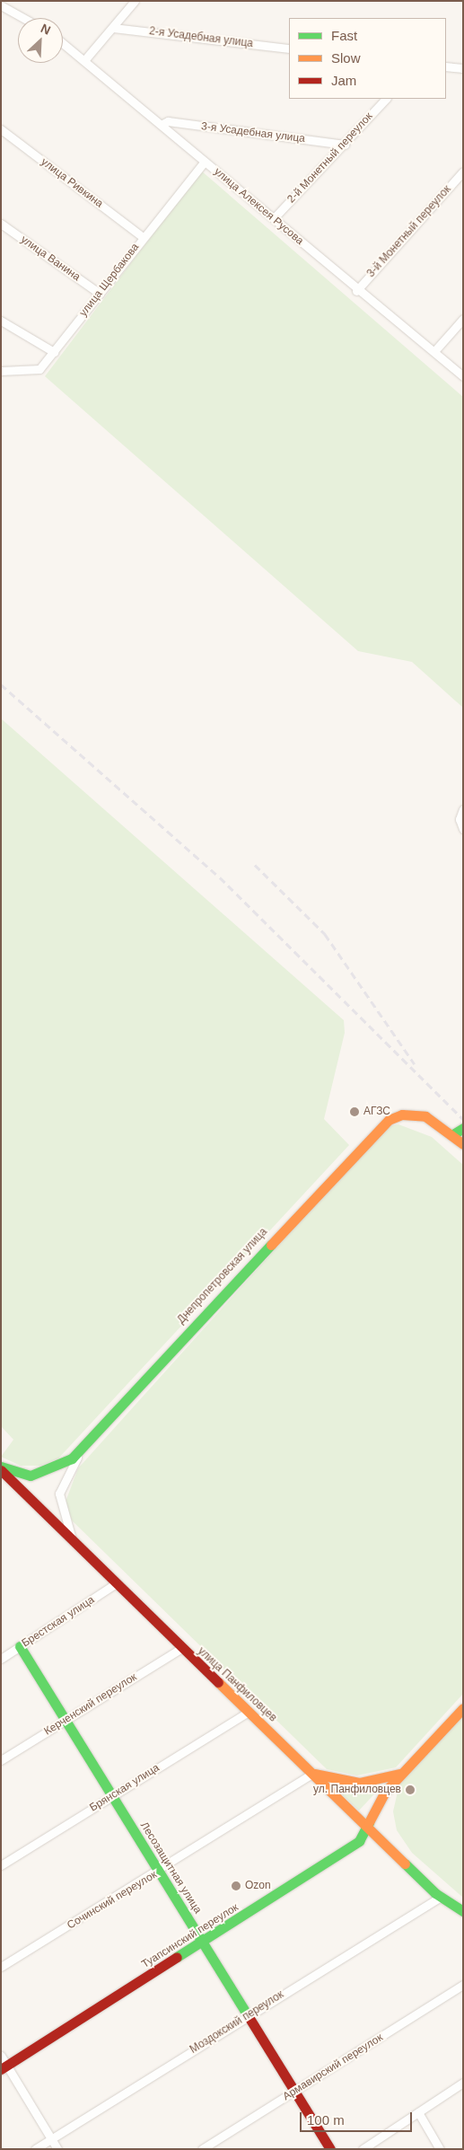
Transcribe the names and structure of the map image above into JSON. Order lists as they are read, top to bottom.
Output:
{
  "streets": {
    "street": [
      "2-я Усадебная улица",
      "3-я Усадебная улица",
      "2-й Монетный переулок",
      "улица Ривкина",
      "улица Алексея Русова",
      "3-й Монетный переулок",
      "улица Ванина",
      "улица Щербакова",
      "Днепропетровская улица",
      "Брестская улица",
      "улица Панфиловцев",
      "Керченский переулок",
      "Брянская улица",
      "Лесозащитная улица",
      "Сочинский переулок",
      "Туапсинский переулок",
      "Моздокский переулок",
      "Армавирский переулок"
    ]
  },
  "crossings": [
    ["3-я Усадебная улица", "2-й Монетный переулок"],
    ["3-я Усадебная улица", "улица Алексея Русова"],
    ["2-й Монетный переулок", "улица Алексея Русова"],
    ["улица Ривкина", "улица Щербакова"],
    ["улица Алексея Русова", "3-й Монетный переулок"],
    ["улица Алексея Русова", "улица Щербакова"],
    ["улица Ванина", "улица Щербакова"],
    ["Брестская улица", "улица Панфиловцев"],
    ["Брестская улица", "Лесозащитная улица"],
    ["улица Панфиловцев", "Керченский переулок"],
    ["улица Панфиловцев", "Брянская улица"],
    ["улица Панфиловцев", "Сочинский переулок"],
    ["улица Панфиловцев", "Туапсинский переулок"],
    ["улица Панфиловцев", "Моздокский переулок"],
    ["Керченский переулок", "Лесозащитная улица"],
    ["Брянская улица", "Лесозащитная улица"],
    ["Лесозащитная улица", "Сочинский переулок"],
    ["Лесозащитная улица", "Туапсинский переулок"],
    ["Лесозащитная улица", "Моздокский переулок"],
    ["Лесозащитная улица", "Армавирский переулок"]
  ],
  "places": ["АГЗС", "ул. Панфиловцев", "Ozon"],
  "legend": ["Fast", "Slow", "Jam"],
  "scale_bar": "100 m",
  "north": "top right"
}
